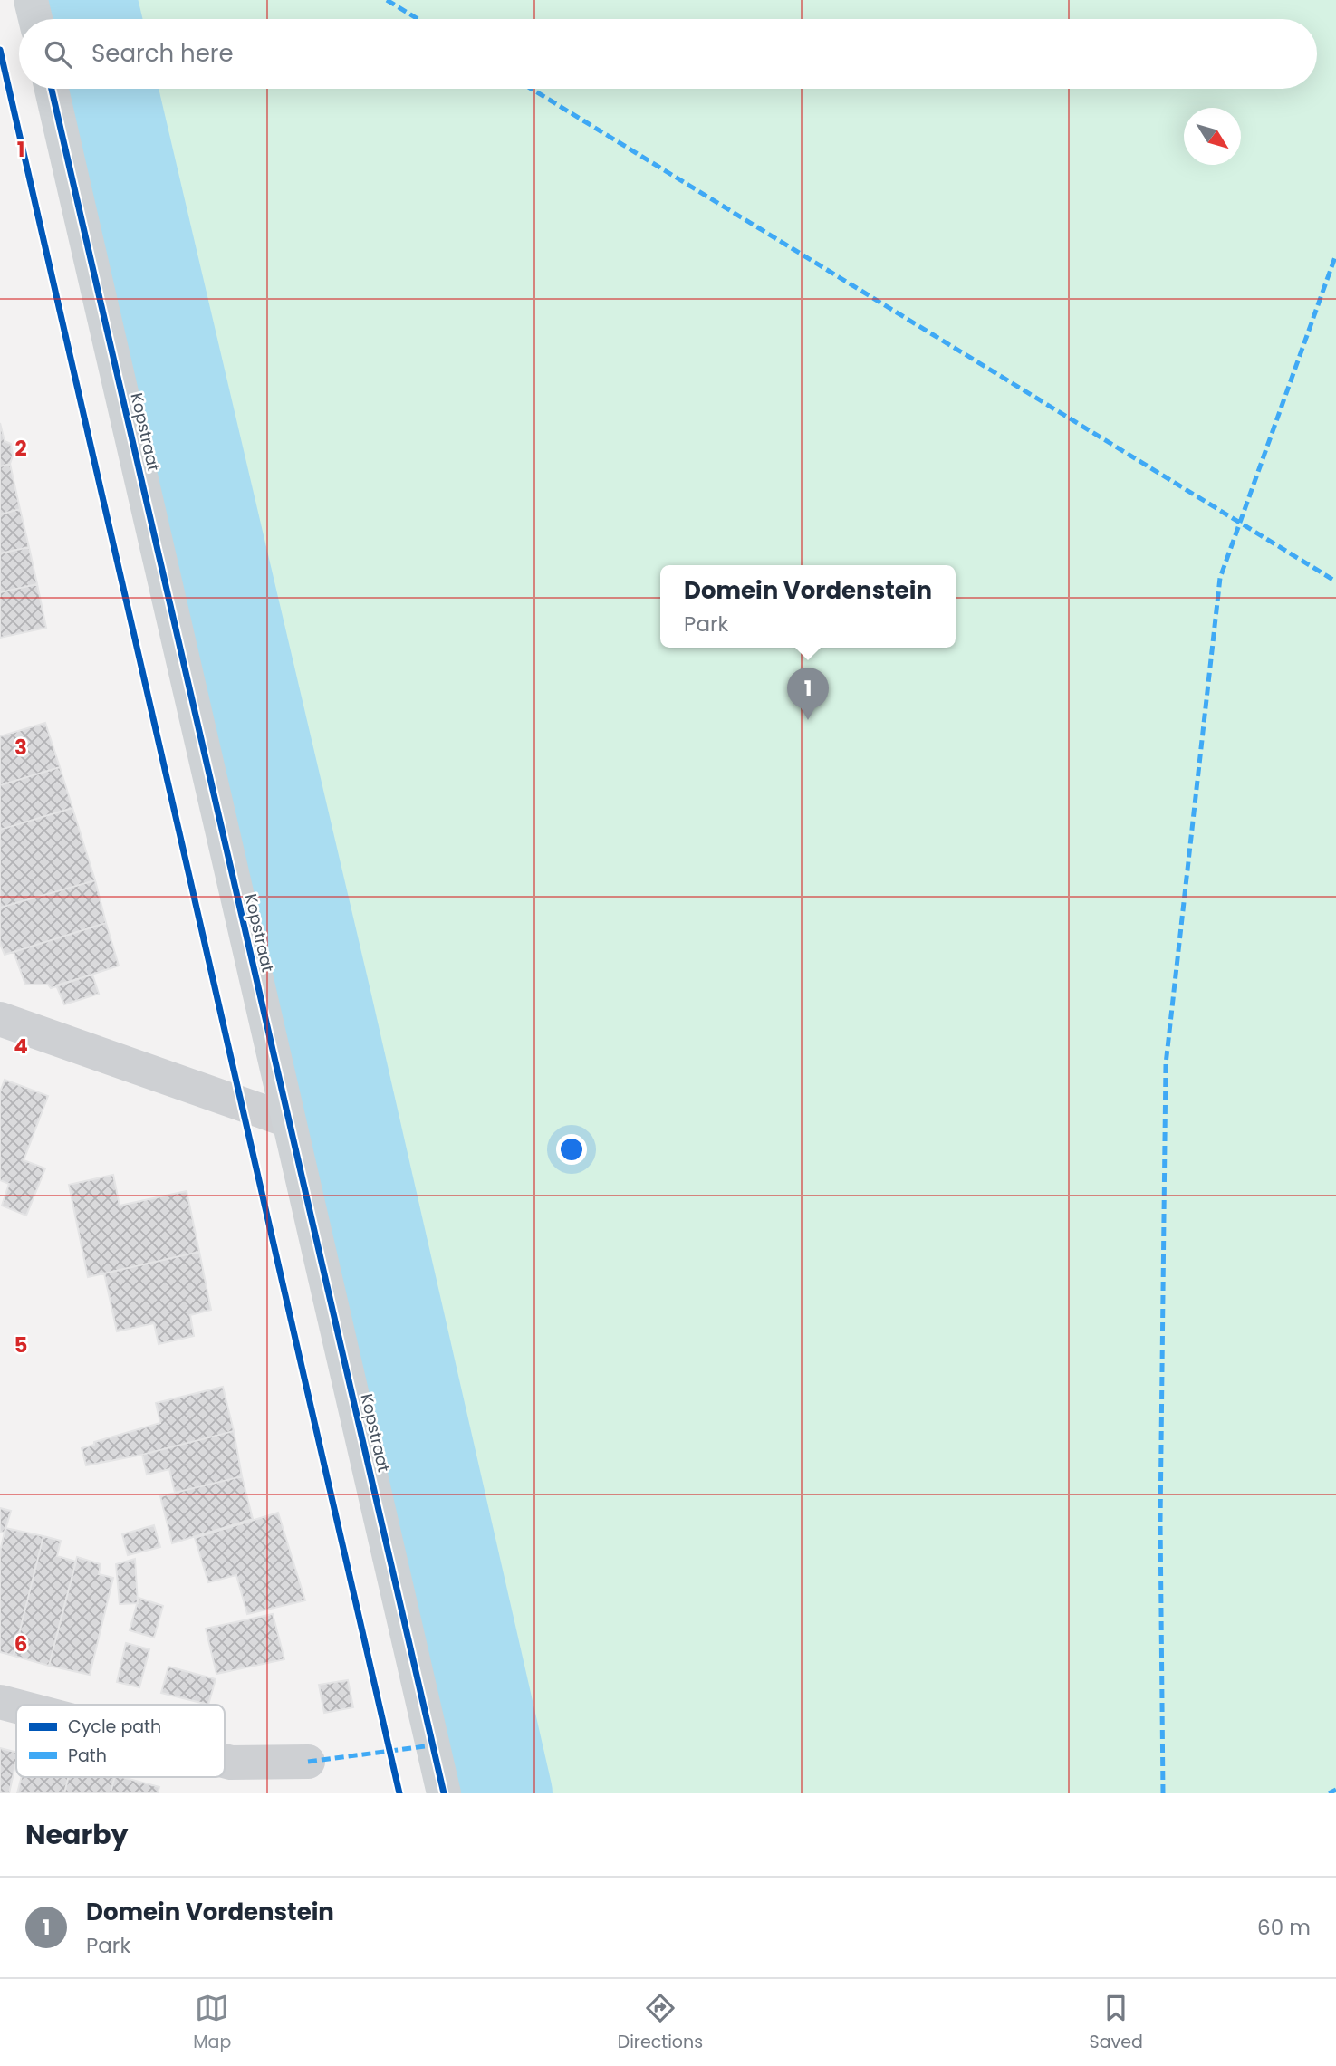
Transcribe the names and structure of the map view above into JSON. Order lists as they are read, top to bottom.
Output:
{
  "streets": {
    "main road": ["Kopstraat"]
  },
  "legend": ["Cycle path", "Path"],
  "north": "bottom right",
  "page": {
    "search": "Search here",
    "popup": ["Domein Vordenstein", "Park"],
    "pins": "1",
    "heading": "Nearby",
    "list": [
      {
        "mark": "1",
        "name": "Domein Vordenstein",
        "note": "Park",
        "value": "60 m"
      }
    ],
    "nav": ["Map", "Directions", "Saved"]
  },
  "grid": {
    "rows": [
      "1",
      "2",
      "3",
      "4",
      "5",
      "6"
    ]
  }
}
